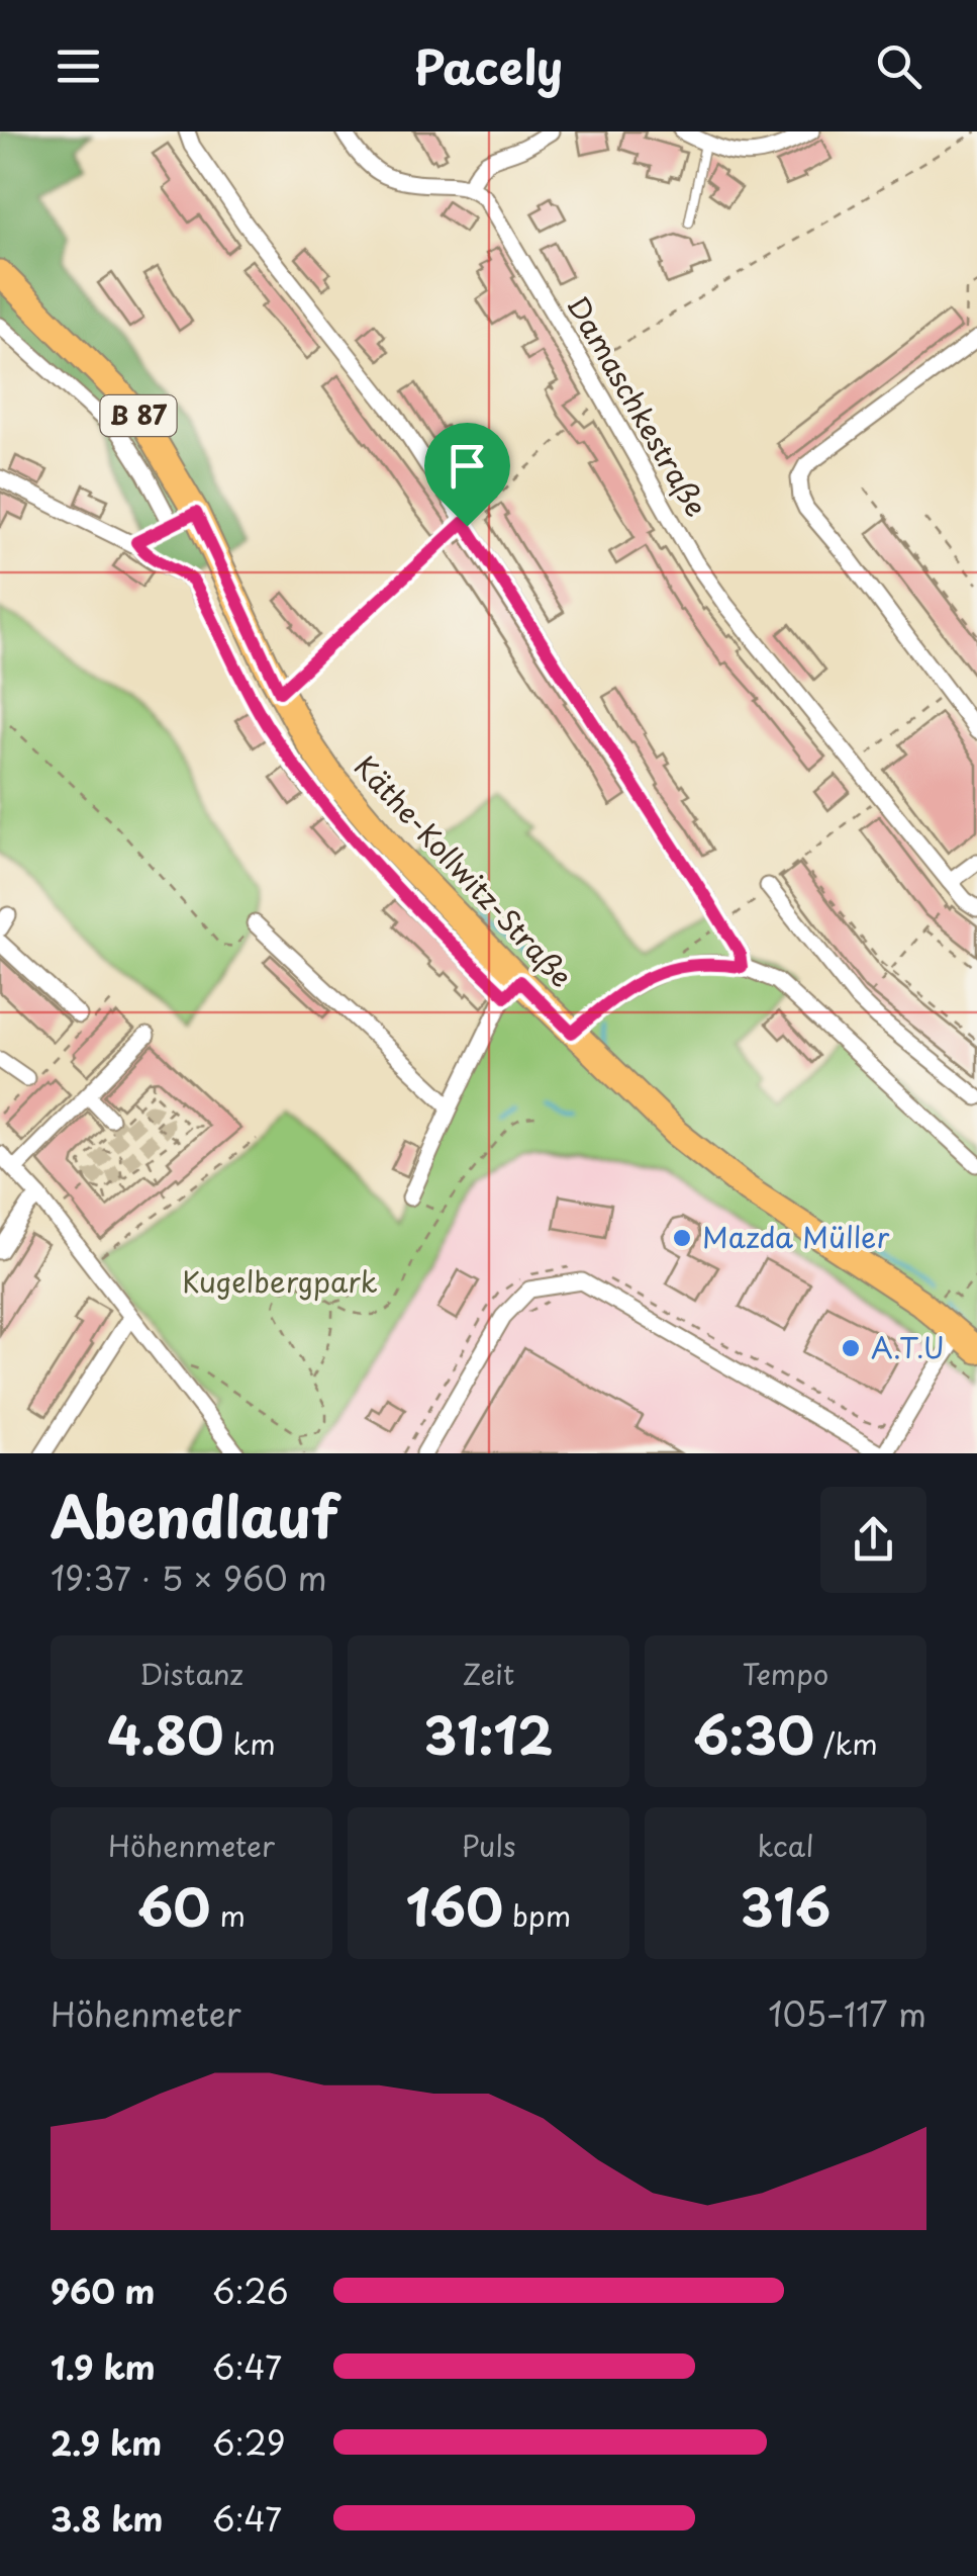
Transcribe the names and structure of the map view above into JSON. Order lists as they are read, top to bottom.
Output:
{
  "streets": {
    "main road": ["B 87", "Käthe-Kollwitz-Straße"],
    "street": ["Damaschkestraße"]
  },
  "parks": ["Kugelbergpark"],
  "places": ["Mazda Müller", "A.T.U"],
  "page": {
    "header": "Pacely",
    "heading": ["Abendlauf", "19:37 · 5 × 960 m"],
    "stats": [
      ["Distanz", "4.80 km"],
      ["Zeit", "31:12"],
      ["Tempo", "6:30 /km"],
      ["Höhenmeter", "60 m"],
      ["Puls", "160 bpm"],
      ["kcal", "316"]
    ],
    "chart": ["Höhenmeter", "105–117 m"],
    "list": [
      {
        "name": "960 m",
        "note": "6:26"
      },
      {
        "name": "1.9 km",
        "note": "6:47"
      },
      {
        "name": "2.9 km",
        "note": "6:29"
      },
      {
        "name": "3.8 km",
        "note": "6:47"
      }
    ]
  }
}
